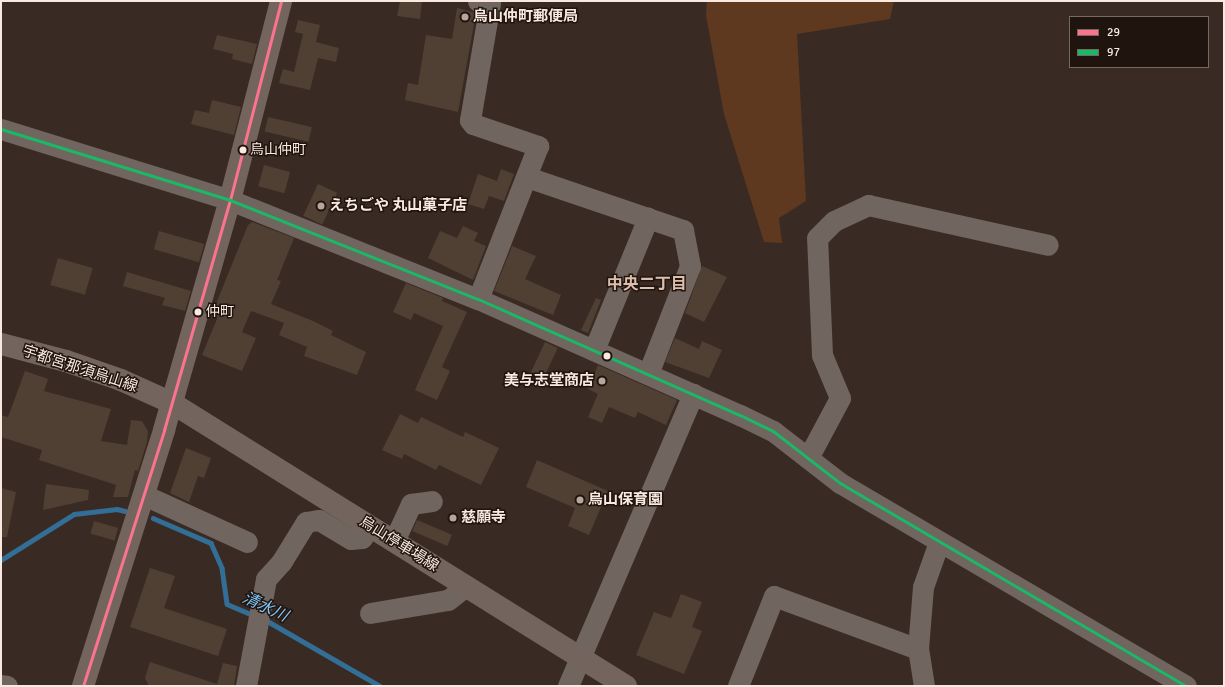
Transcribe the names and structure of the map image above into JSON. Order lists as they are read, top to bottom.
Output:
{
  "streets": {
    "main road": ["宇都宮那須烏山線", "烏山停車場線"]
  },
  "crossings": [
    ["宇都宮那須烏山線", "烏山停車場線"]
  ],
  "districts": ["中央二丁目"],
  "water": ["清水川"],
  "places": [
    "烏山仲町郵便局",
    "烏山仲町",
    "えちごや 丸山菓子店",
    "仲町",
    "美与志堂商店",
    "烏山保育園",
    "慈願寺"
  ],
  "lines": ["transit line 29", "transit line 97"],
  "legend": ["29", "97"]
}
